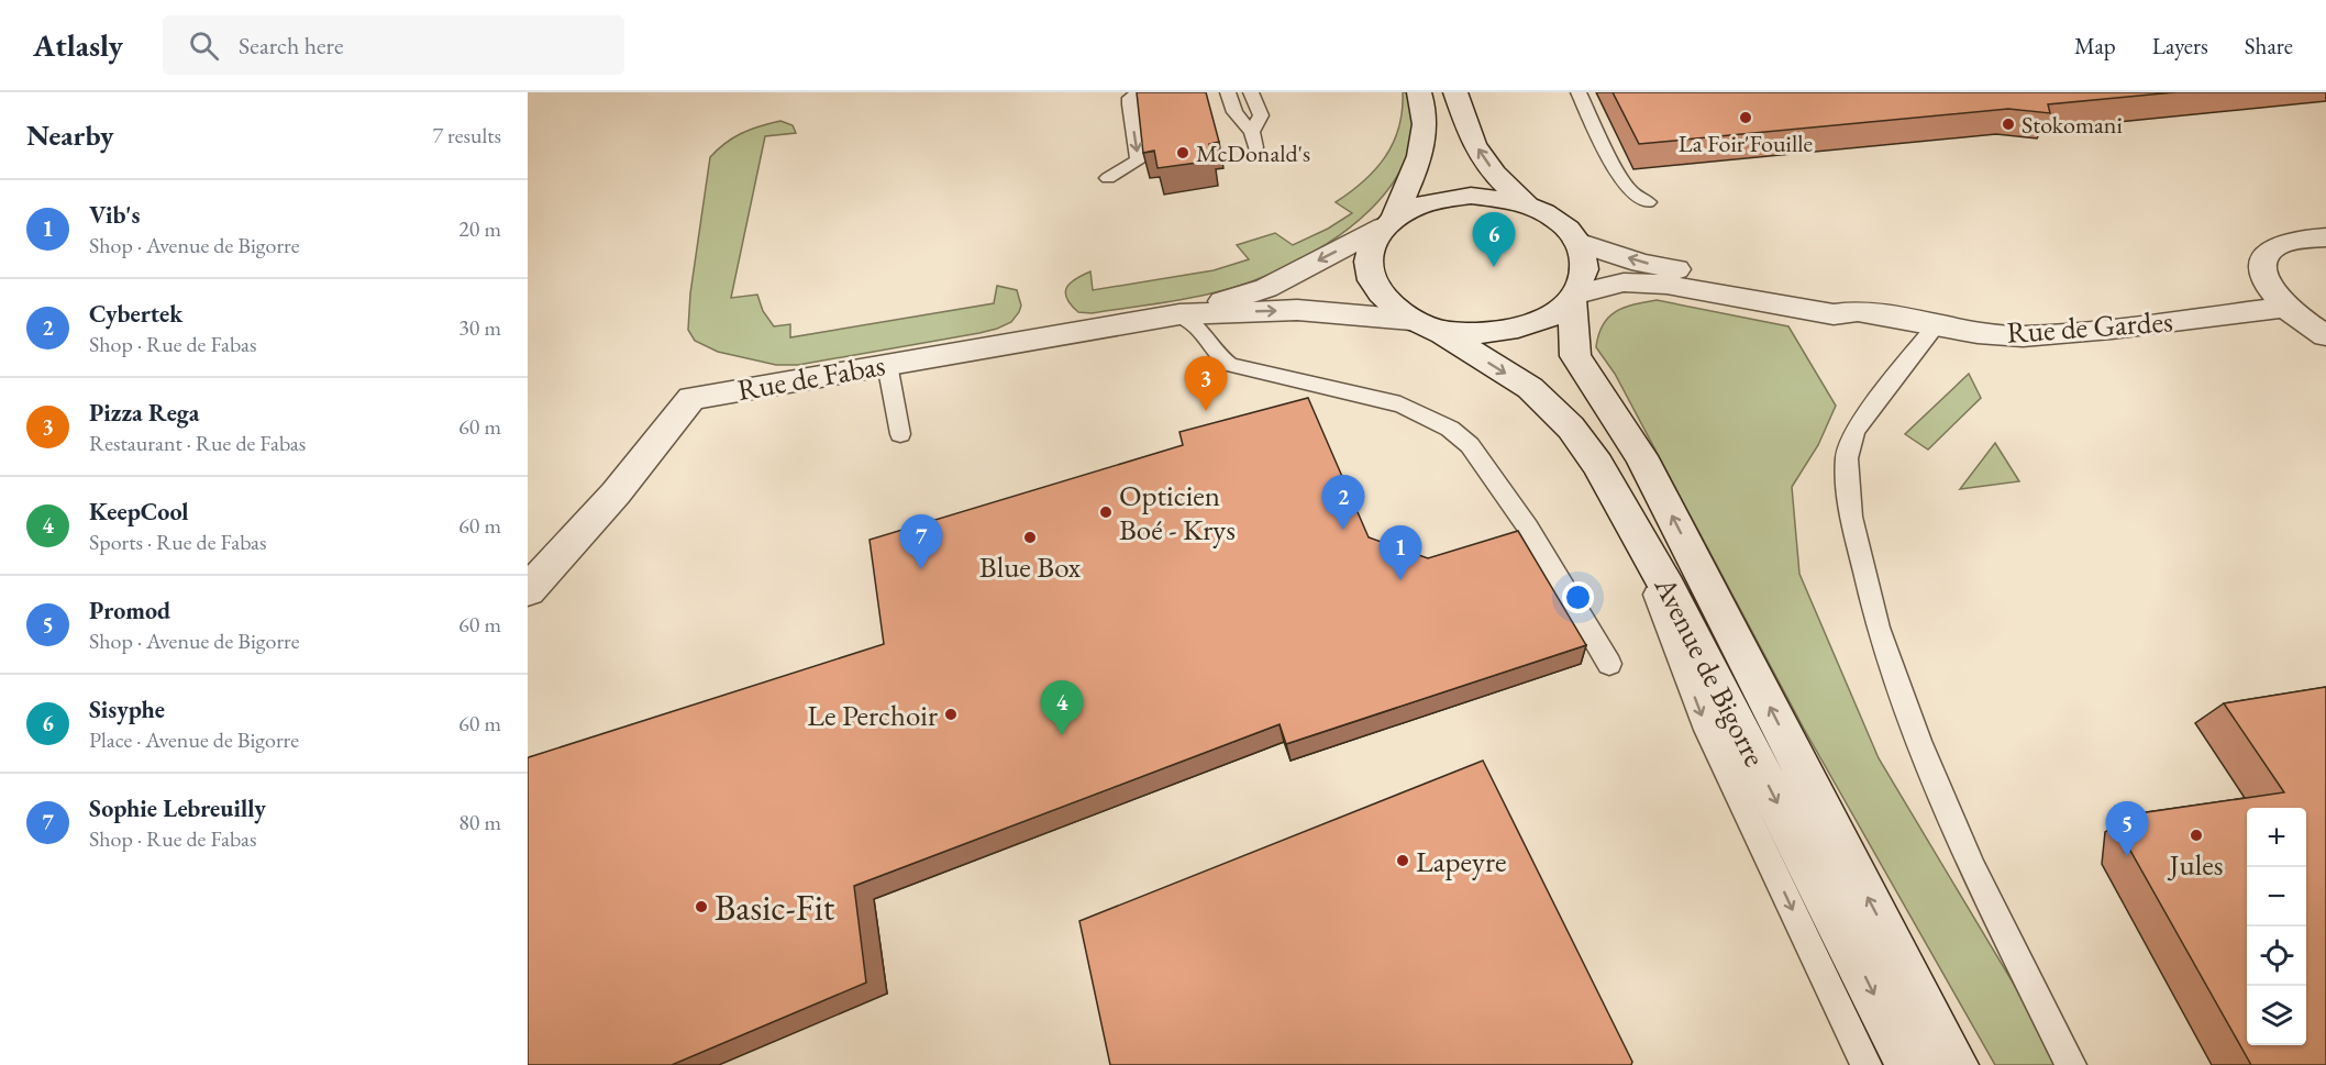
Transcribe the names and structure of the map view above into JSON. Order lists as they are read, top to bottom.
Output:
{
  "streets": {
    "main road": ["Rue de Gardes", "Rue de Fabas", "Avenue de Bigorre"]
  },
  "crossings": [
    ["Rue de Gardes", "Rue de Fabas"],
    ["Rue de Gardes", "Avenue de Bigorre"],
    ["Rue de Fabas", "Avenue de Bigorre"]
  ],
  "places": [
    "La Foir'Fouille",
    "Stokomani",
    "McDonald's",
    "Opticien Boé - Krys",
    "Blue Box",
    "Le Perchoir",
    "Jules",
    "Lapeyre",
    "Basic-Fit"
  ],
  "page": {
    "header": "Atlasly",
    "search": "Search here",
    "nav": ["Map", "Layers", "Share"],
    "heading": ["Nearby", "7 results"],
    "list": [
      {
        "mark": "1",
        "name": "Vib's",
        "note": "Shop · Avenue de Bigorre",
        "value": "20 m"
      },
      {
        "mark": "2",
        "name": "Cybertek",
        "note": "Shop · Rue de Fabas",
        "value": "30 m"
      },
      {
        "mark": "3",
        "name": "Pizza Rega",
        "note": "Restaurant · Rue de Fabas",
        "value": "60 m"
      },
      {
        "mark": "4",
        "name": "KeepCool",
        "note": "Sports · Rue de Fabas",
        "value": "60 m"
      },
      {
        "mark": "5",
        "name": "Promod",
        "note": "Shop · Avenue de Bigorre",
        "value": "60 m"
      },
      {
        "mark": "6",
        "name": "Sisyphe",
        "note": "Place · Avenue de Bigorre",
        "value": "60 m"
      },
      {
        "mark": "7",
        "name": "Sophie Lebreuilly",
        "note": "Shop · Rue de Fabas",
        "value": "80 m"
      }
    ],
    "pins": [
      "6",
      "3",
      "2",
      "7",
      "1",
      "4",
      "5"
    ],
    "map_buttons": ["+", "−"]
  }
}
